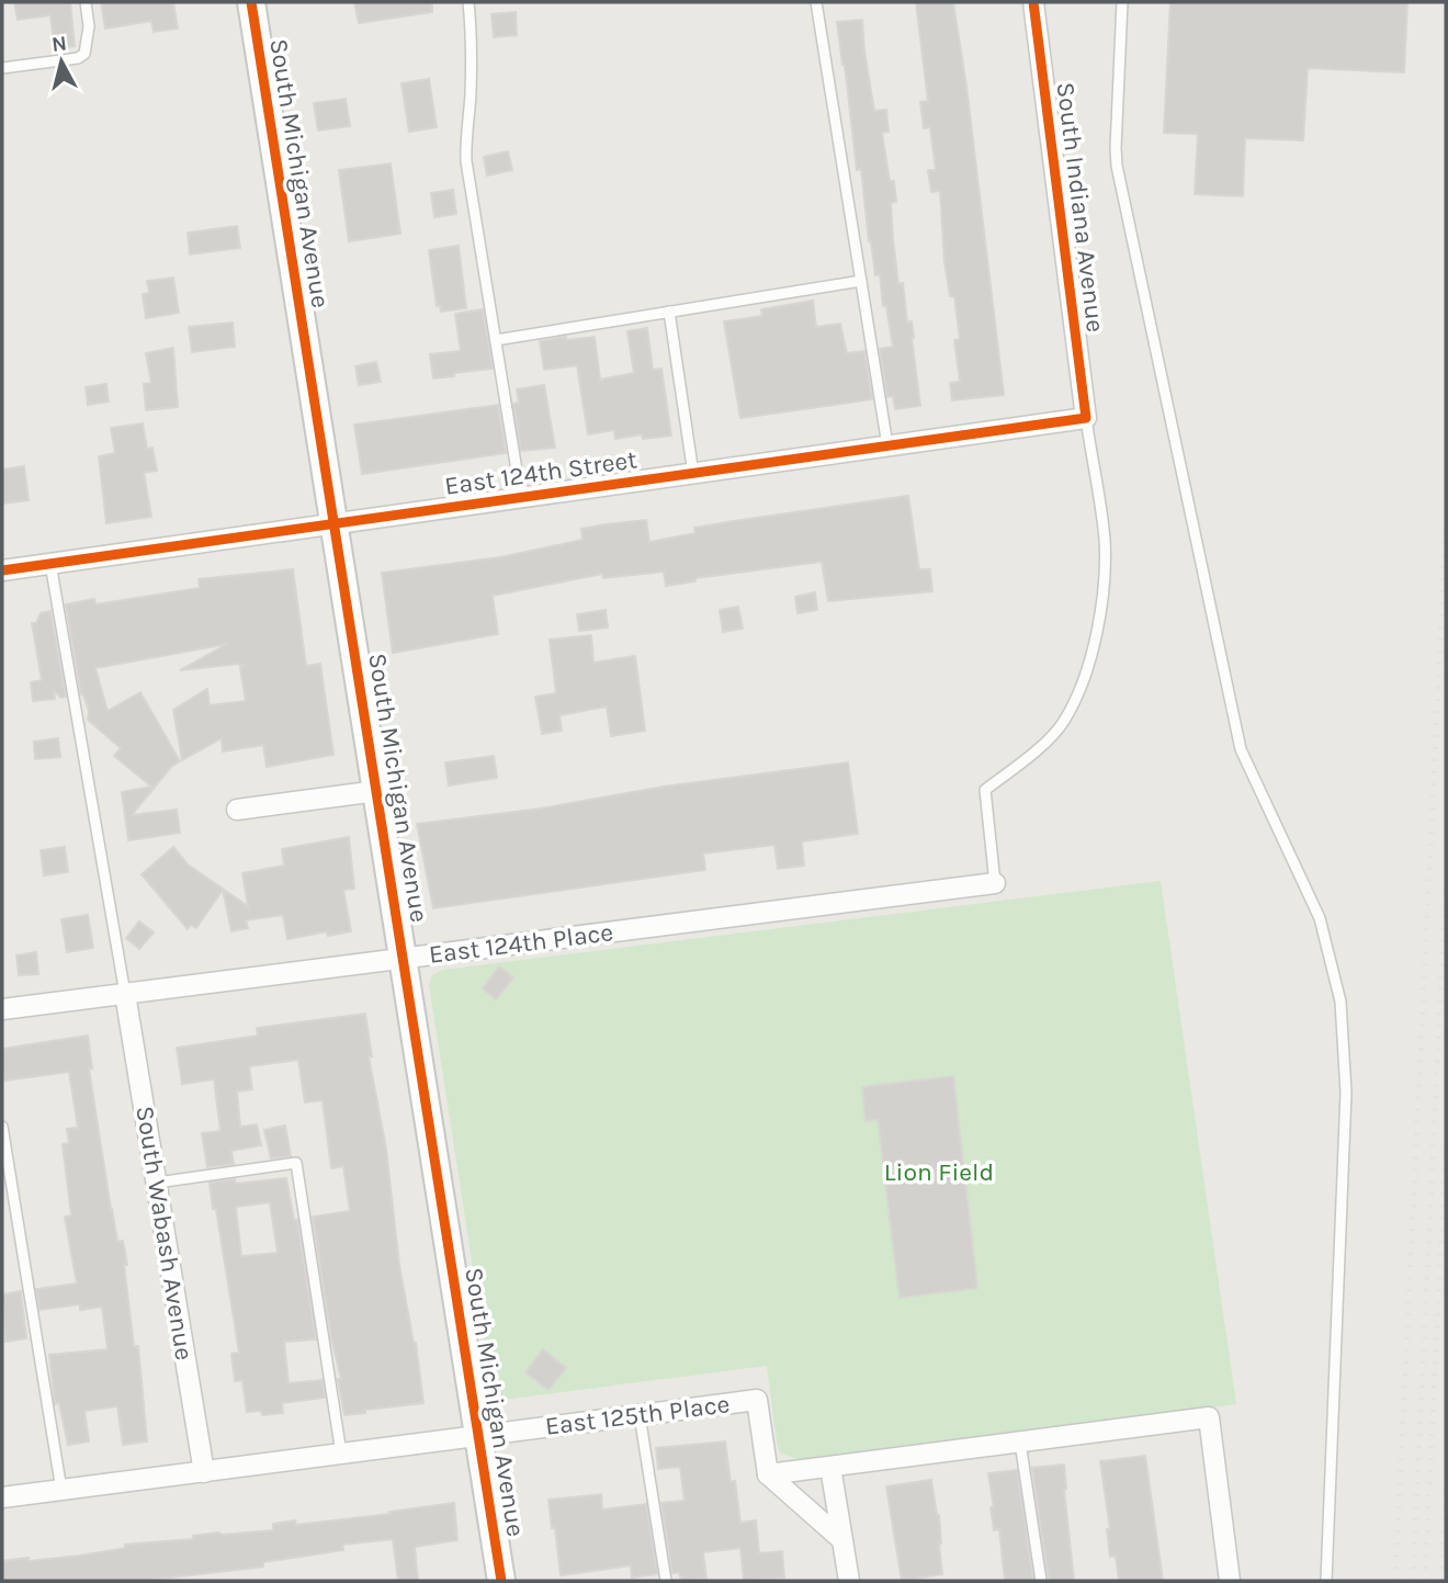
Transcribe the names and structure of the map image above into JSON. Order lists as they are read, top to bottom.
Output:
{
  "streets": {
    "main road": ["South Michigan Avenue"],
    "street": [
      "South Indiana Avenue",
      "East 124th Street",
      "East 124th Place",
      "South Wabash Avenue",
      "East 125th Place"
    ]
  },
  "crossings": [
    ["South Michigan Avenue", "East 124th Street"],
    ["South Michigan Avenue", "East 124th Place"],
    ["South Michigan Avenue", "East 125th Place"],
    ["South Indiana Avenue", "East 124th Street"],
    ["East 124th Place", "South Wabash Avenue"],
    ["South Wabash Avenue", "East 125th Place"]
  ],
  "parks": ["Lion Field"],
  "north": "top"
}
